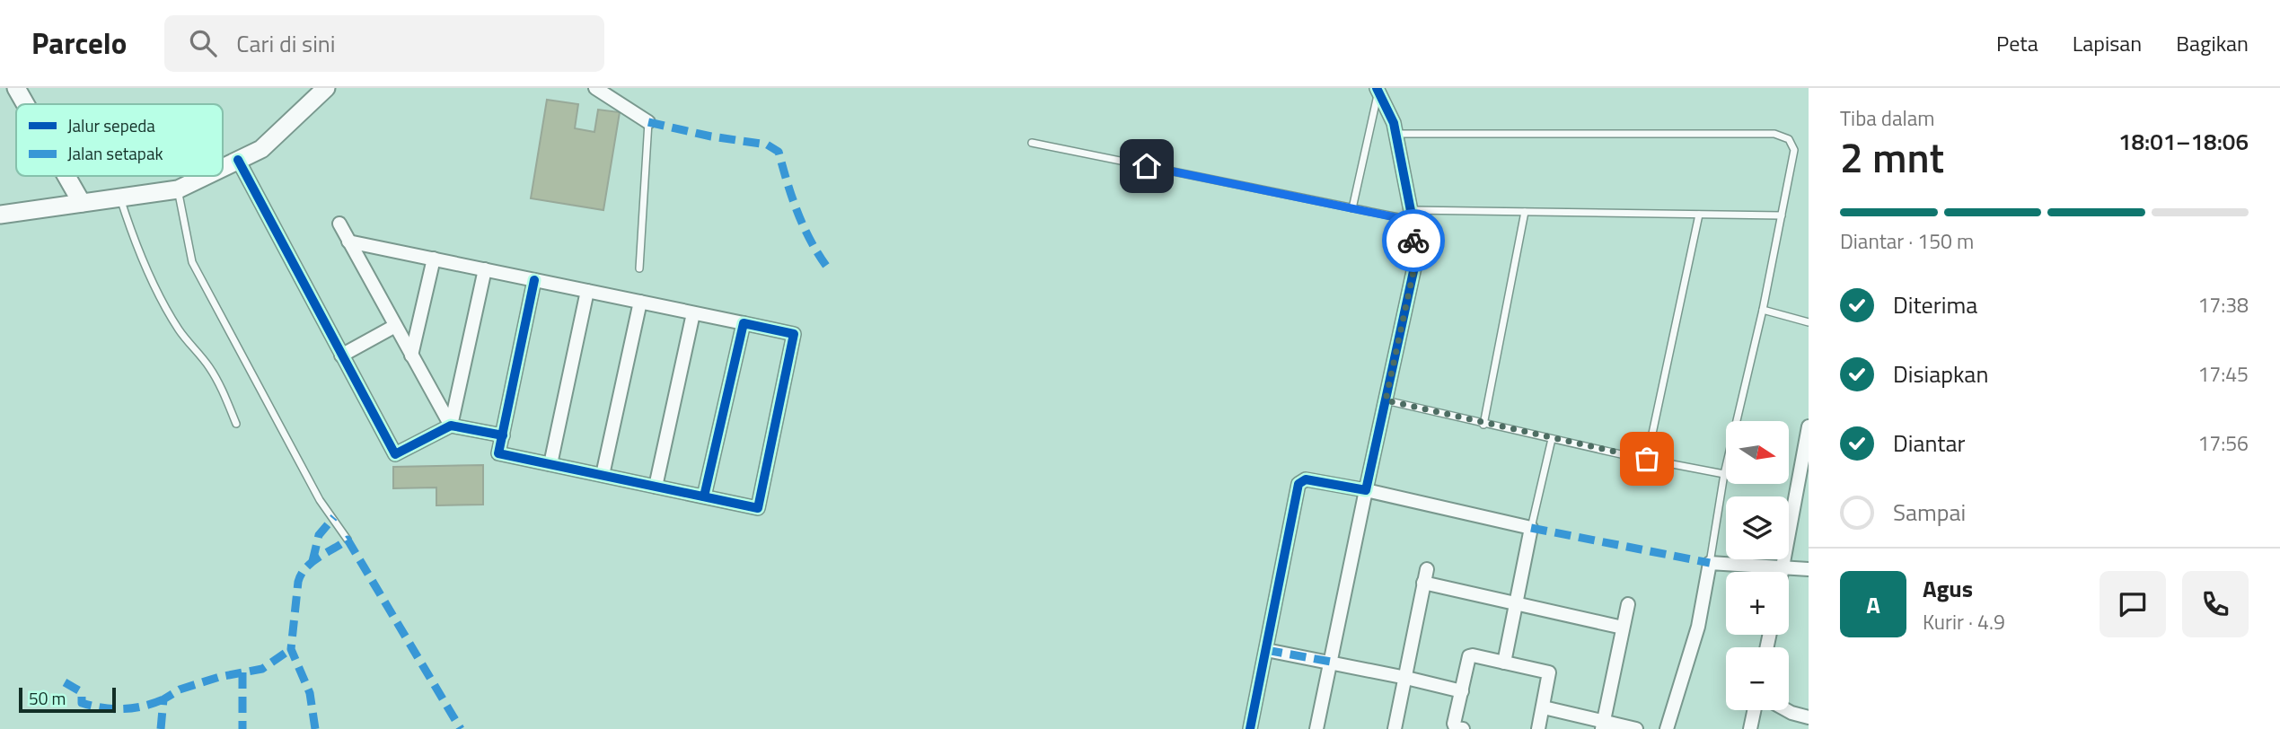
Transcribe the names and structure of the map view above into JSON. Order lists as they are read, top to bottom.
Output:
{
  "legend": ["Jalur sepeda", "Jalan setapak"],
  "scale_bar": "50 m",
  "north": "right",
  "page": {
    "header": "Parcelo",
    "search": "Cari di sini",
    "nav": ["Peta", "Lapisan", "Bagikan"],
    "heading": ["2 mnt", "Tiba dalam", "18:01–18:06"],
    "panel": ["Agus", "Kurir · 4.9"],
    "bar": "Diantar · 150 m",
    "list": [
      ["Diterima", "17:38"],
      ["Disiapkan", "17:45"],
      ["Diantar", "17:56"],
      "Sampai"
    ],
    "map_buttons": ["+", "−"],
    "round": "A",
    "scale": "50 m"
  }
}
